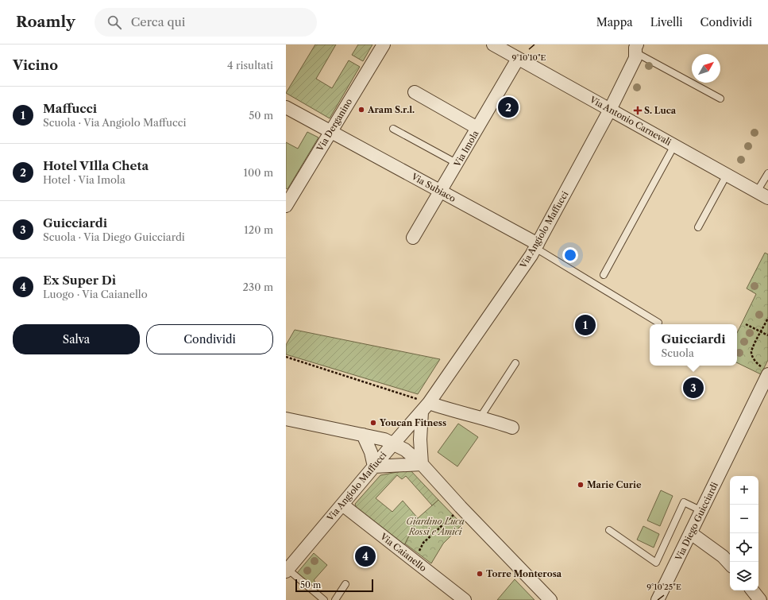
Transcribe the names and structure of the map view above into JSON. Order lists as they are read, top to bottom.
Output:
{
  "streets": {
    "street": [
      "Via Antonio Carnevali",
      "Via Derganino",
      "Via Imola",
      "Via Subiaco",
      "Via Angiolo Maffucci",
      "Via Diego Guicciardi",
      "Via Caianello"
    ]
  },
  "crossings": [
    ["Via Antonio Carnevali", "Via Imola"],
    ["Via Antonio Carnevali", "Via Angiolo Maffucci"],
    ["Via Derganino", "Via Subiaco"],
    ["Via Imola", "Via Subiaco"],
    ["Via Subiaco", "Via Angiolo Maffucci"],
    ["Via Angiolo Maffucci", "Via Caianello"]
  ],
  "parks": ["Giardino Luca Rossi e Amici"],
  "places": {
    "other": [
      "Aram S.r.l.",
      "Youcan Fitness",
      "Marie Curie",
      "Torre Monterosa"
    ],
    "health": ["S. Luca"]
  },
  "scale_bar": "50 m",
  "north": "top right",
  "page": {
    "header": "Roamly",
    "search": "Cerca qui",
    "nav": ["Mappa", "Livelli", "Condividi"],
    "heading": ["Vicino", "4 risultati"],
    "list": [
      {
        "mark": "1",
        "name": "Maffucci",
        "note": "Scuola · Via Angiolo Maffucci",
        "value": "50 m"
      },
      {
        "mark": "2",
        "name": "Hotel VIlla Cheta",
        "note": "Hotel · Via Imola",
        "value": "100 m"
      },
      {
        "mark": "3",
        "name": "Guicciardi",
        "note": "Scuola · Via Diego Guicciardi",
        "value": "120 m"
      },
      {
        "mark": "4",
        "name": "Ex Super Dì",
        "note": "Luogo · Via Caianello",
        "value": "230 m"
      }
    ],
    "pins": [
      "2",
      "1",
      "3",
      "4"
    ],
    "buttons": ["Salva", "Condividi"],
    "popup": ["Guicciardi", "Scuola"],
    "map_buttons": ["+", "−"],
    "scale": "50 m"
  },
  "coordinates": ["9°10'10\"E", "9°10'25\"E"]
}
